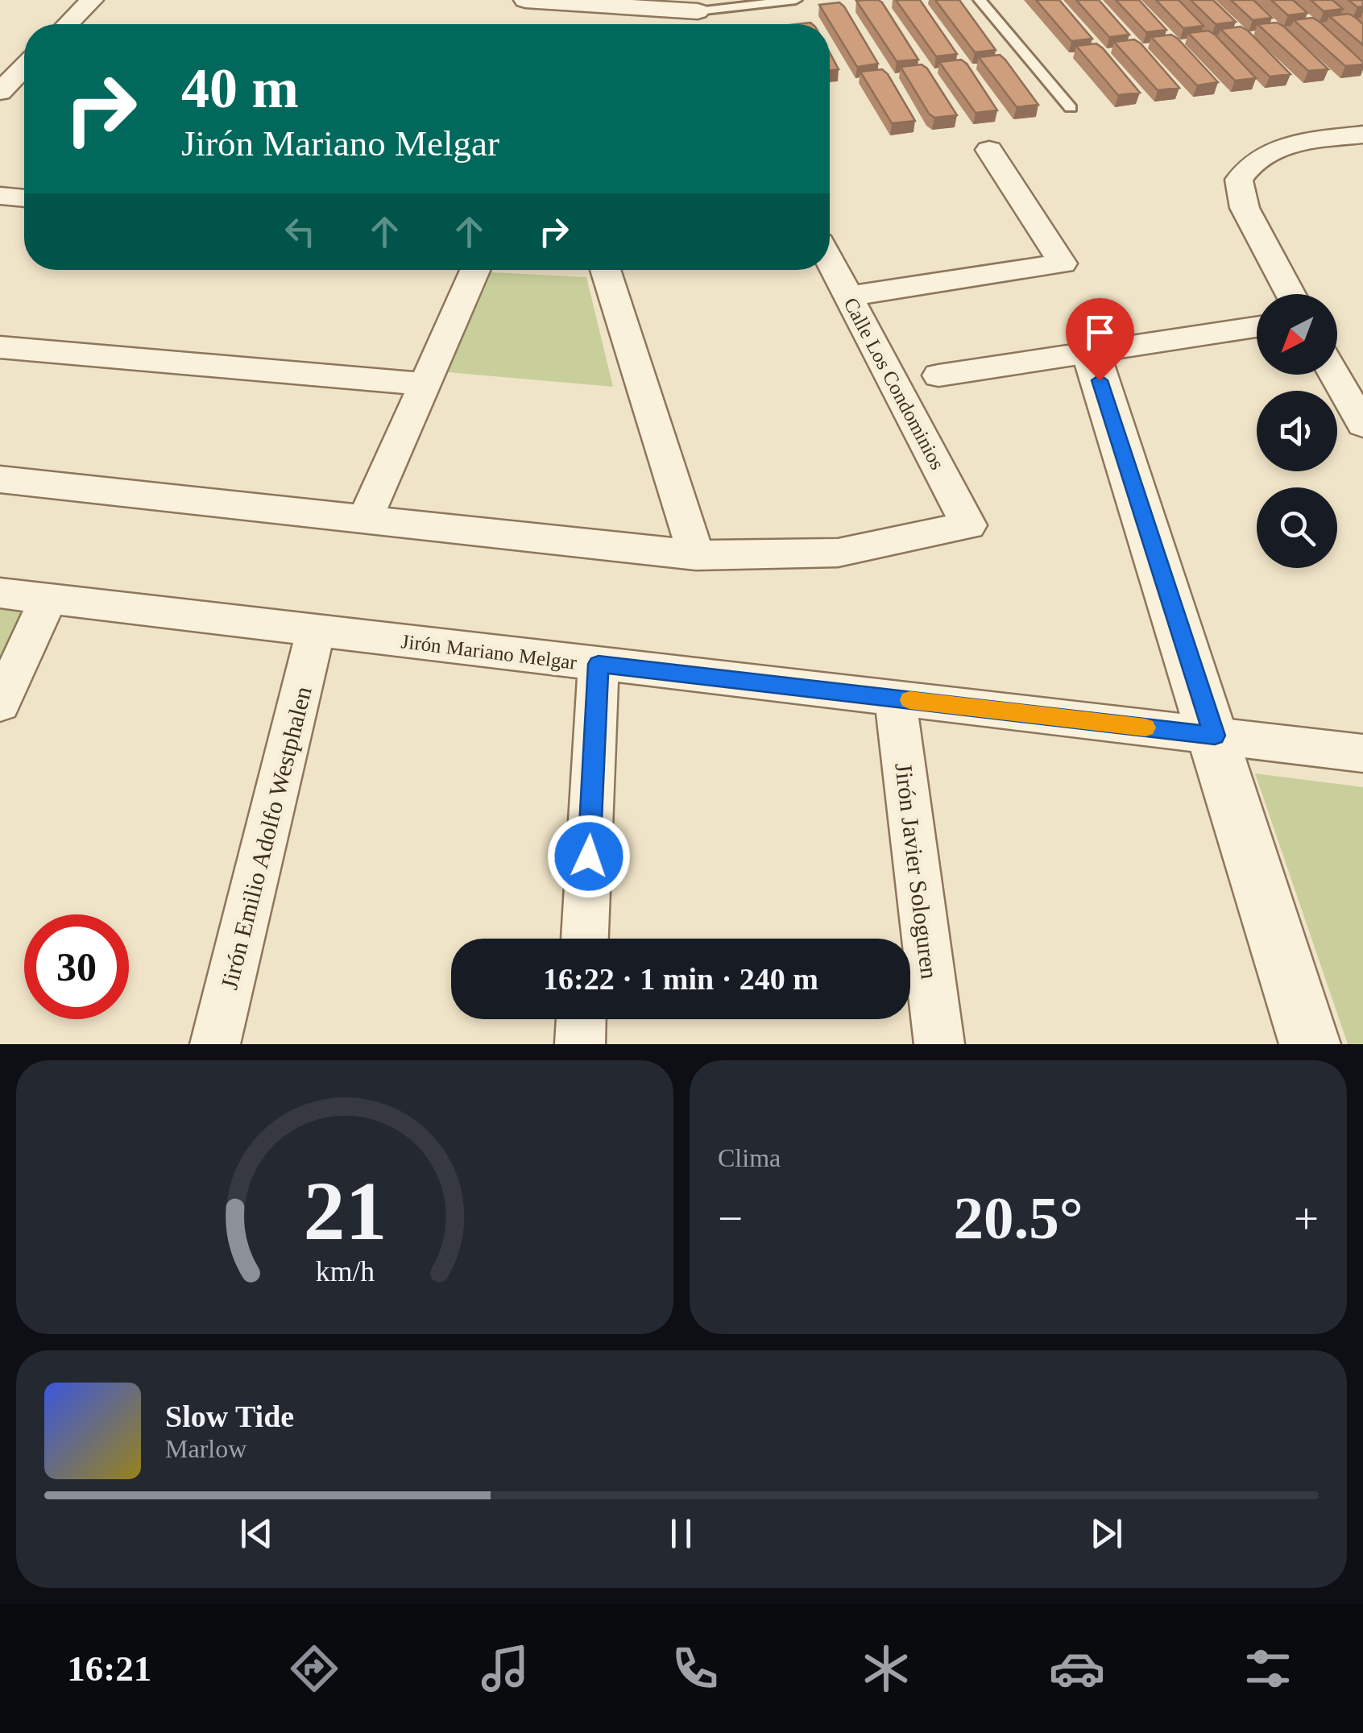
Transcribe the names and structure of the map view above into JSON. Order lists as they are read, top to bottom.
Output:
{
  "streets": {
    "street": [
      "Calle Los Condominios",
      "Jirón Mariano Melgar",
      "Jirón Emilio Adolfo Westphalen",
      "Jirón Javier Sologuren"
    ]
  },
  "crossings": [
    ["Jirón Mariano Melgar", "Jirón Emilio Adolfo Westphalen"],
    ["Jirón Mariano Melgar", "Jirón Javier Sologuren"]
  ],
  "north": "bottom left",
  "page": {
    "turn": ["40 m", "Jirón Mariano Melgar"],
    "limit": "30",
    "trip": "16:22 · 1 min · 240 m",
    "tile": "Clima",
    "heat": ["−", "20.5°", "+"],
    "song": ["Slow Tide", "Marlow"],
    "tabs": "16:21",
    "gauge": ["21", "km/h"]
  }
}
